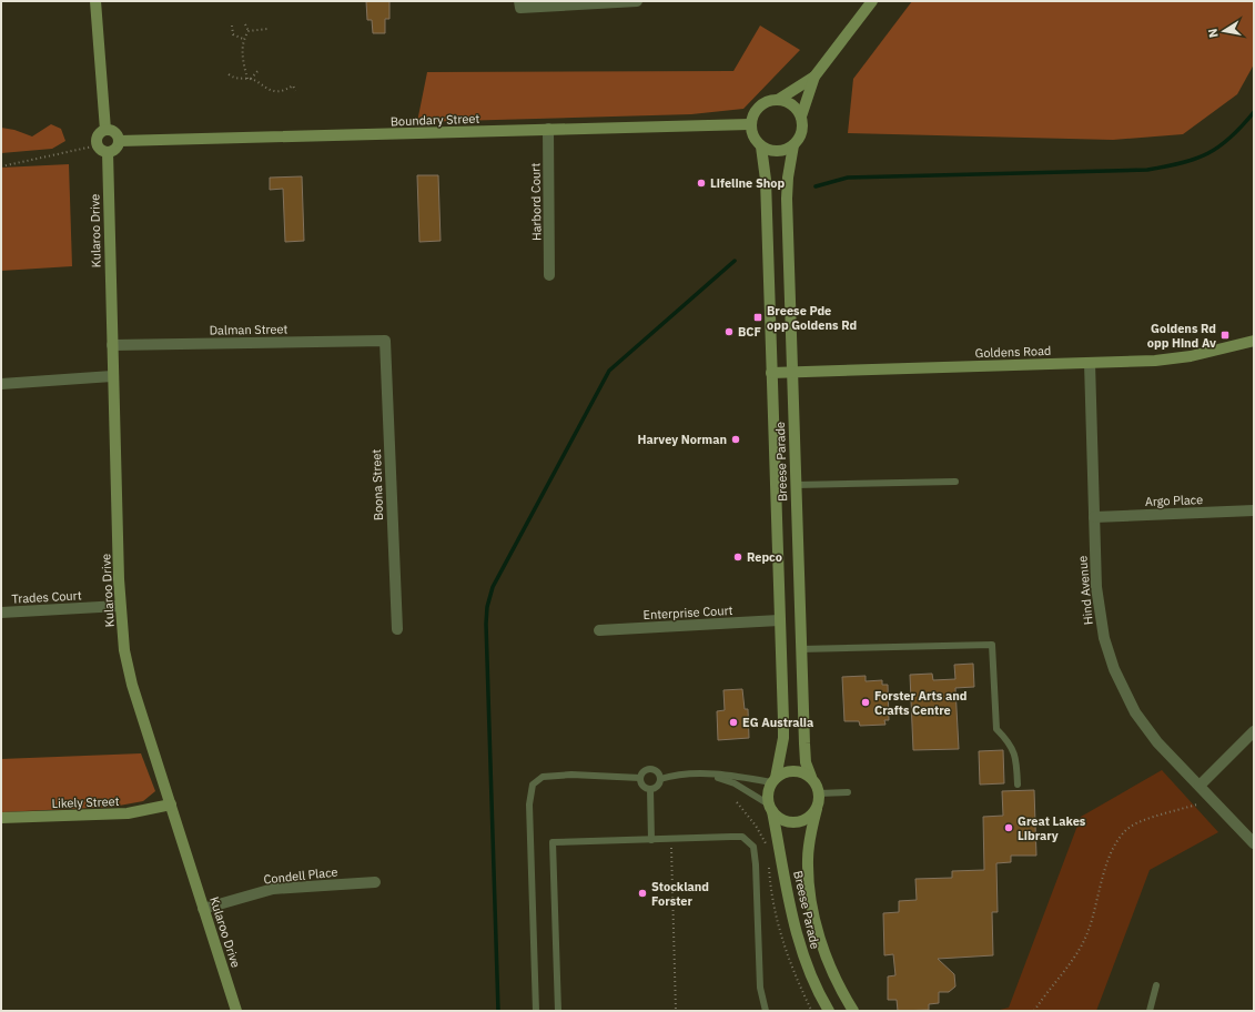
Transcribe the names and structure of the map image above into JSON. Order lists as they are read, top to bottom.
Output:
{
  "streets": {
    "main road": [
      "Boundary Street",
      "Kularoo Drive",
      "Goldens Road",
      "Breese Parade",
      "Likely Street"
    ],
    "street": [
      "Harbord Court",
      "Dalman Street",
      "Boona Street",
      "Argo Place",
      "Hind Avenue",
      "Trades Court",
      "Enterprise Court",
      "Condell Place"
    ]
  },
  "crossings": [
    ["Boundary Street", "Harbord Court"],
    ["Boundary Street", "Kularoo Drive"],
    ["Boundary Street", "Breese Parade"],
    ["Kularoo Drive", "Dalman Street"],
    ["Kularoo Drive", "Trades Court"],
    ["Kularoo Drive", "Likely Street"],
    ["Kularoo Drive", "Condell Place"],
    ["Dalman Street", "Boona Street"],
    ["Goldens Road", "Breese Parade"],
    ["Goldens Road", "Hind Avenue"],
    ["Breese Parade", "Enterprise Court"],
    ["Argo Place", "Hind Avenue"]
  ],
  "places": {
    "other": [
      "Lifeline Shop",
      "BCF",
      "Harvey Norman",
      "Repco",
      "Forster Arts and Crafts Centre",
      "EG Australia",
      "Great Lakes Library",
      "Stockland Forster"
    ],
    "transit": ["Breese Pde opp Goldens Rd", "Goldens Rd opp Hind Av"]
  },
  "north": "left"
}
